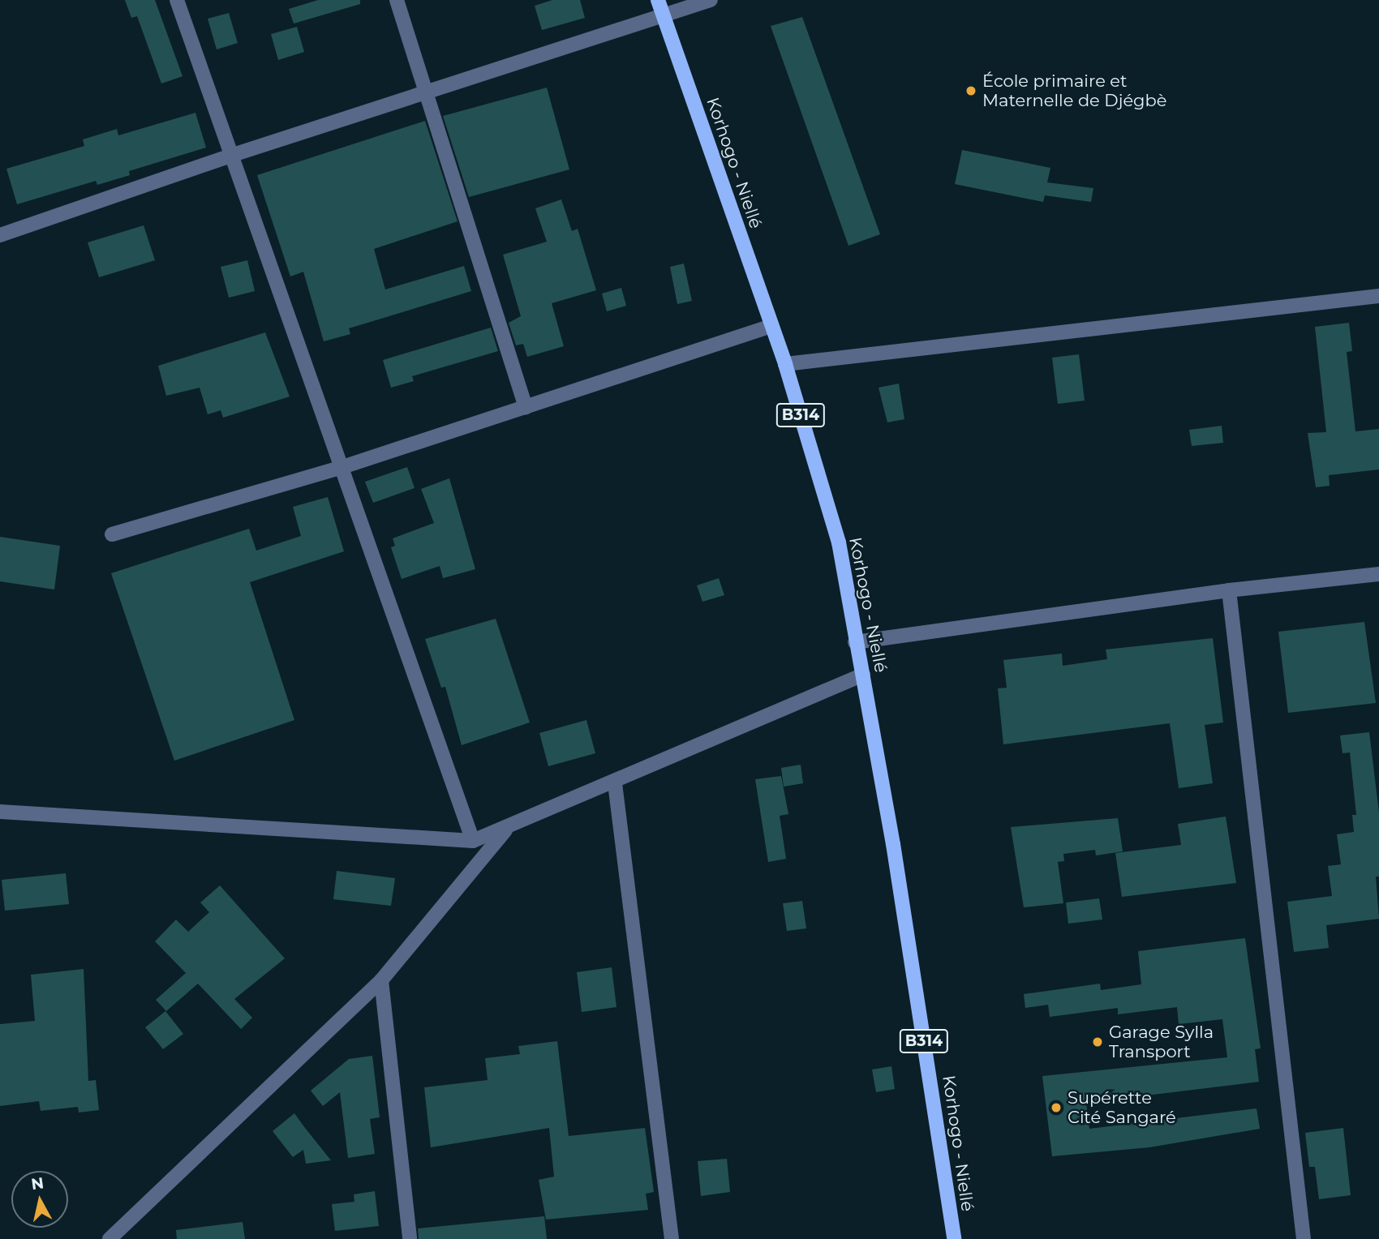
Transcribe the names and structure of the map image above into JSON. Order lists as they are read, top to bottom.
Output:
{
  "streets": {
    "main road": ["Korhogo - Niellé", "B314"]
  },
  "places": ["École primaire et Maternelle de Djégbè", "Garage Sylla Transport", "Supérette Cité Sangaré"],
  "north": "top"
}
